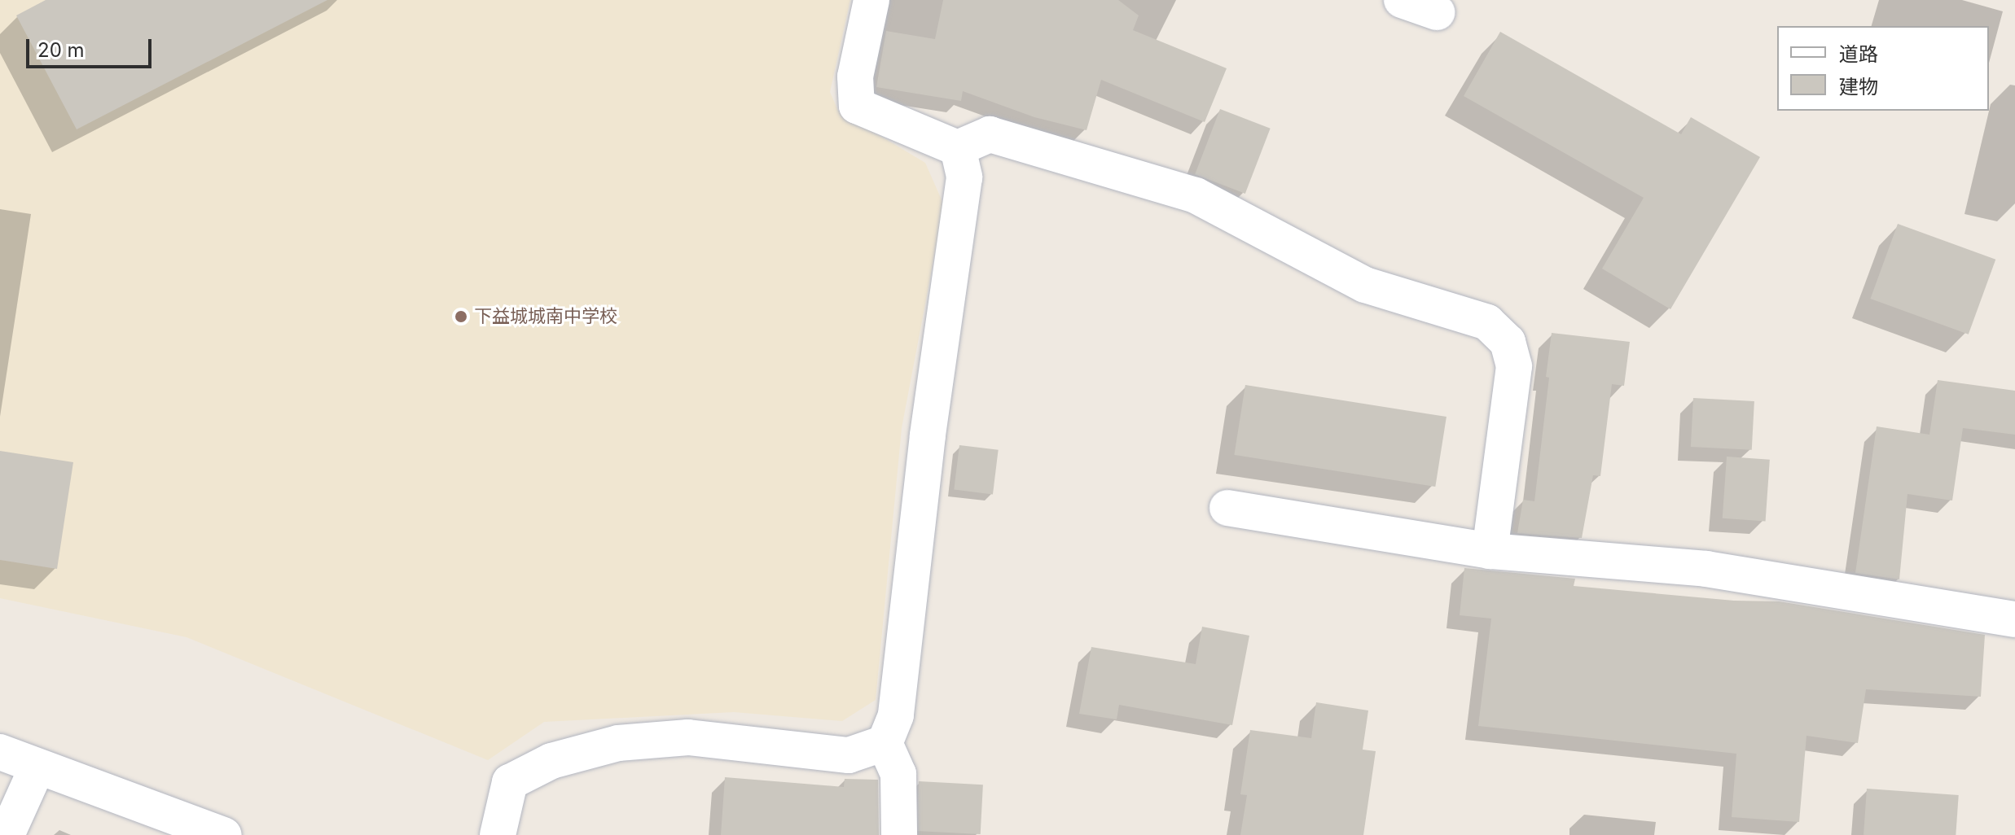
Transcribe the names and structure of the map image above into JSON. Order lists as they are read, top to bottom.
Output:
{
  "places": ["下益城城南中学校"],
  "legend": ["道路", "建物"],
  "scale_bar": "20 m"
}
